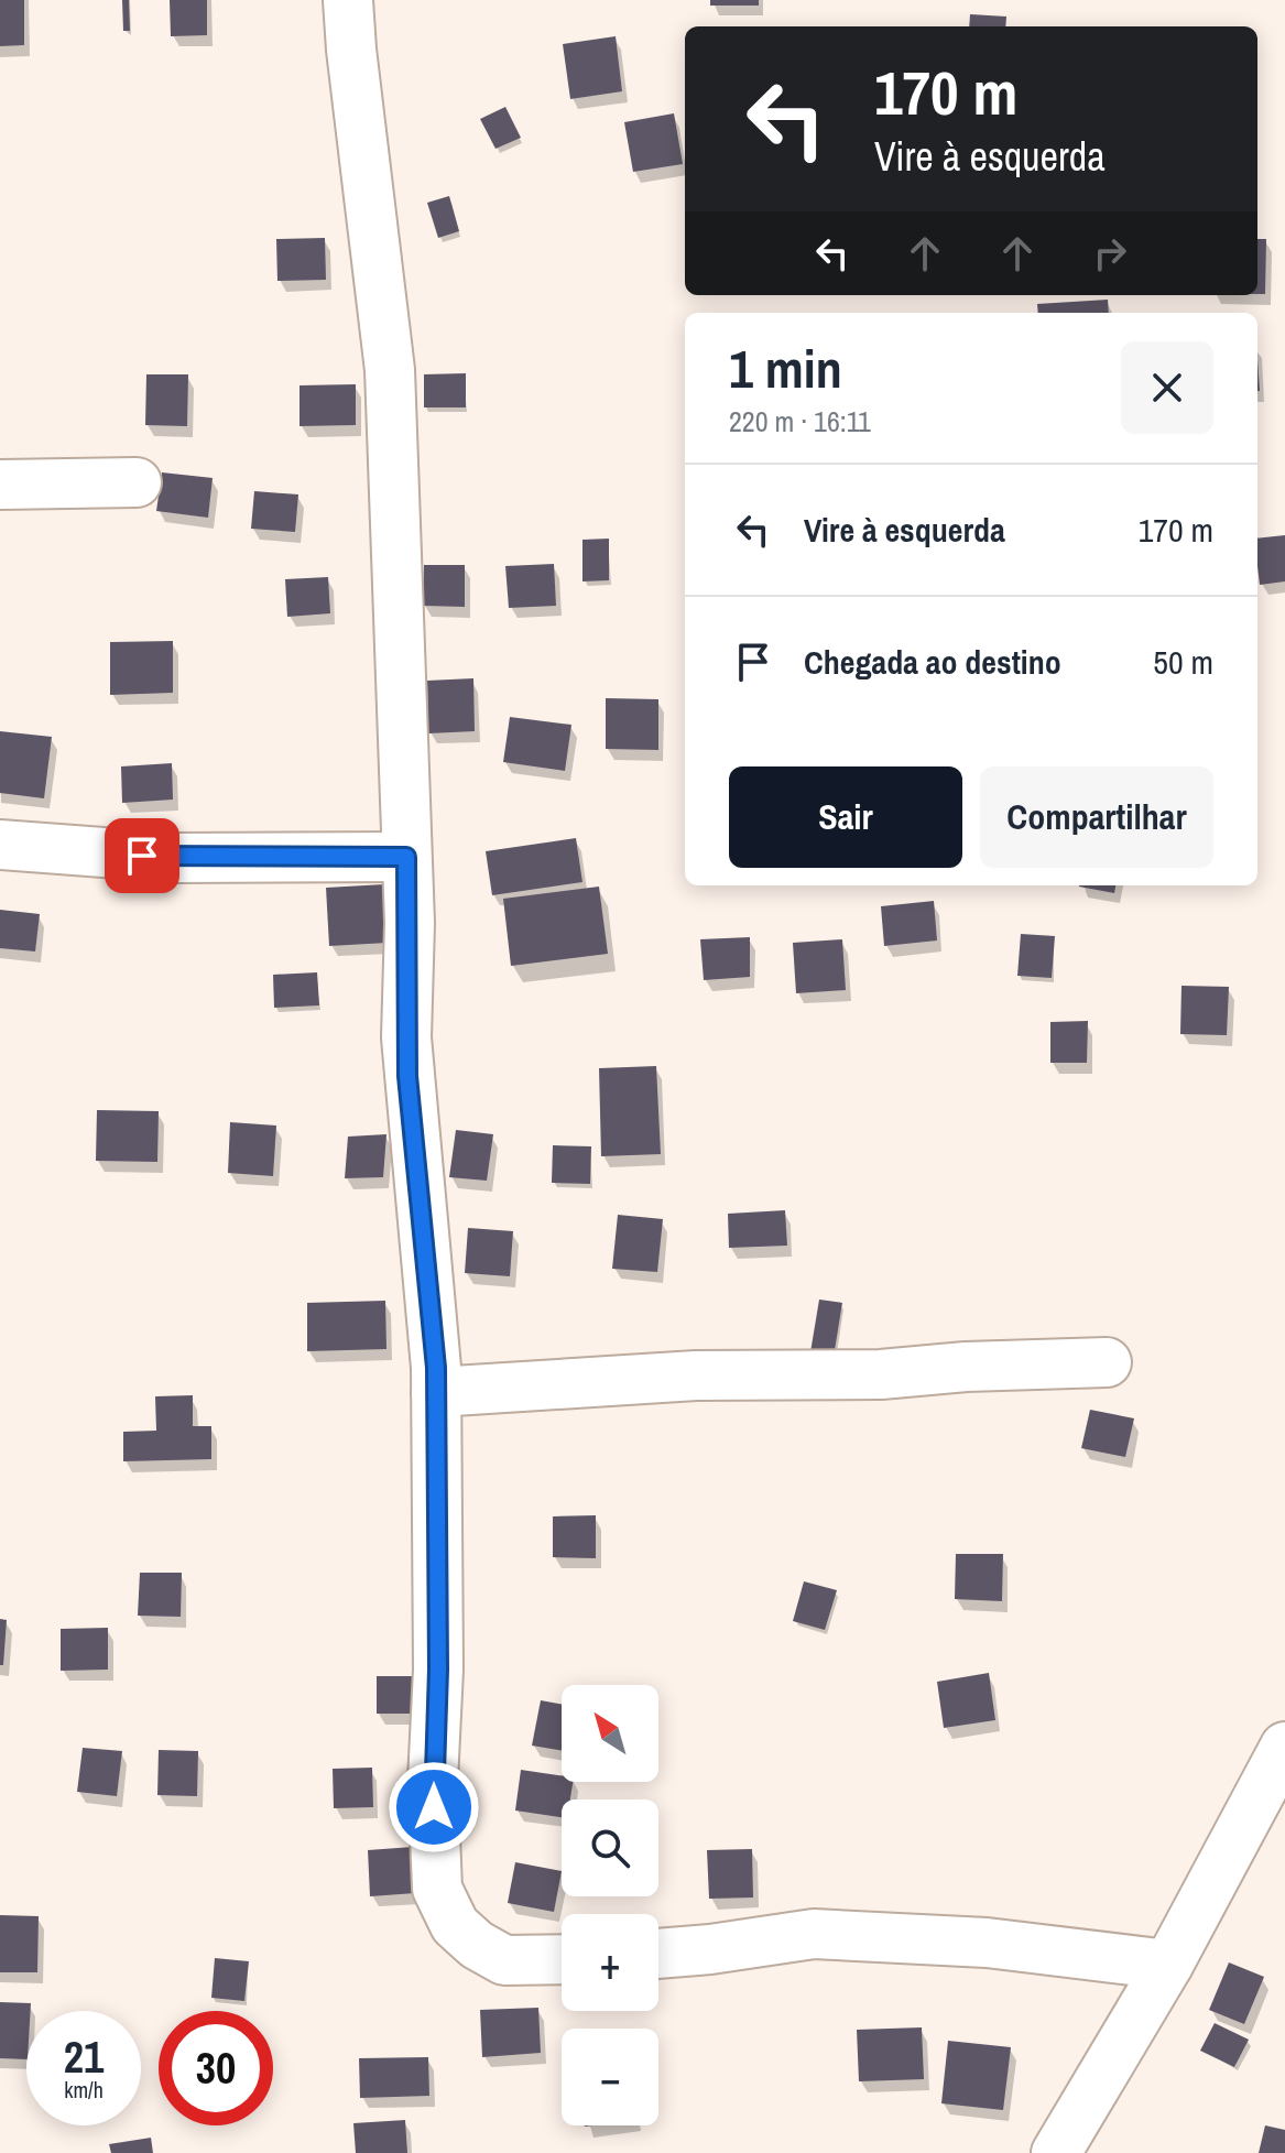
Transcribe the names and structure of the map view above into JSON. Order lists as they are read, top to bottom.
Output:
{
  "north": "top left",
  "page": {
    "turn": ["170 m", "Vire à esquerda"],
    "heading": ["1 min", "220 m · 16:11"],
    "list": [
      {
        "name": "Vire à esquerda",
        "value": "170 m"
      },
      {
        "name": "Chegada ao destino",
        "value": "50 m"
      }
    ],
    "buttons": ["Sair", "Compartilhar"],
    "map_buttons": ["+", "−"],
    "speed": "21 km/h",
    "limit": "30"
  }
}
